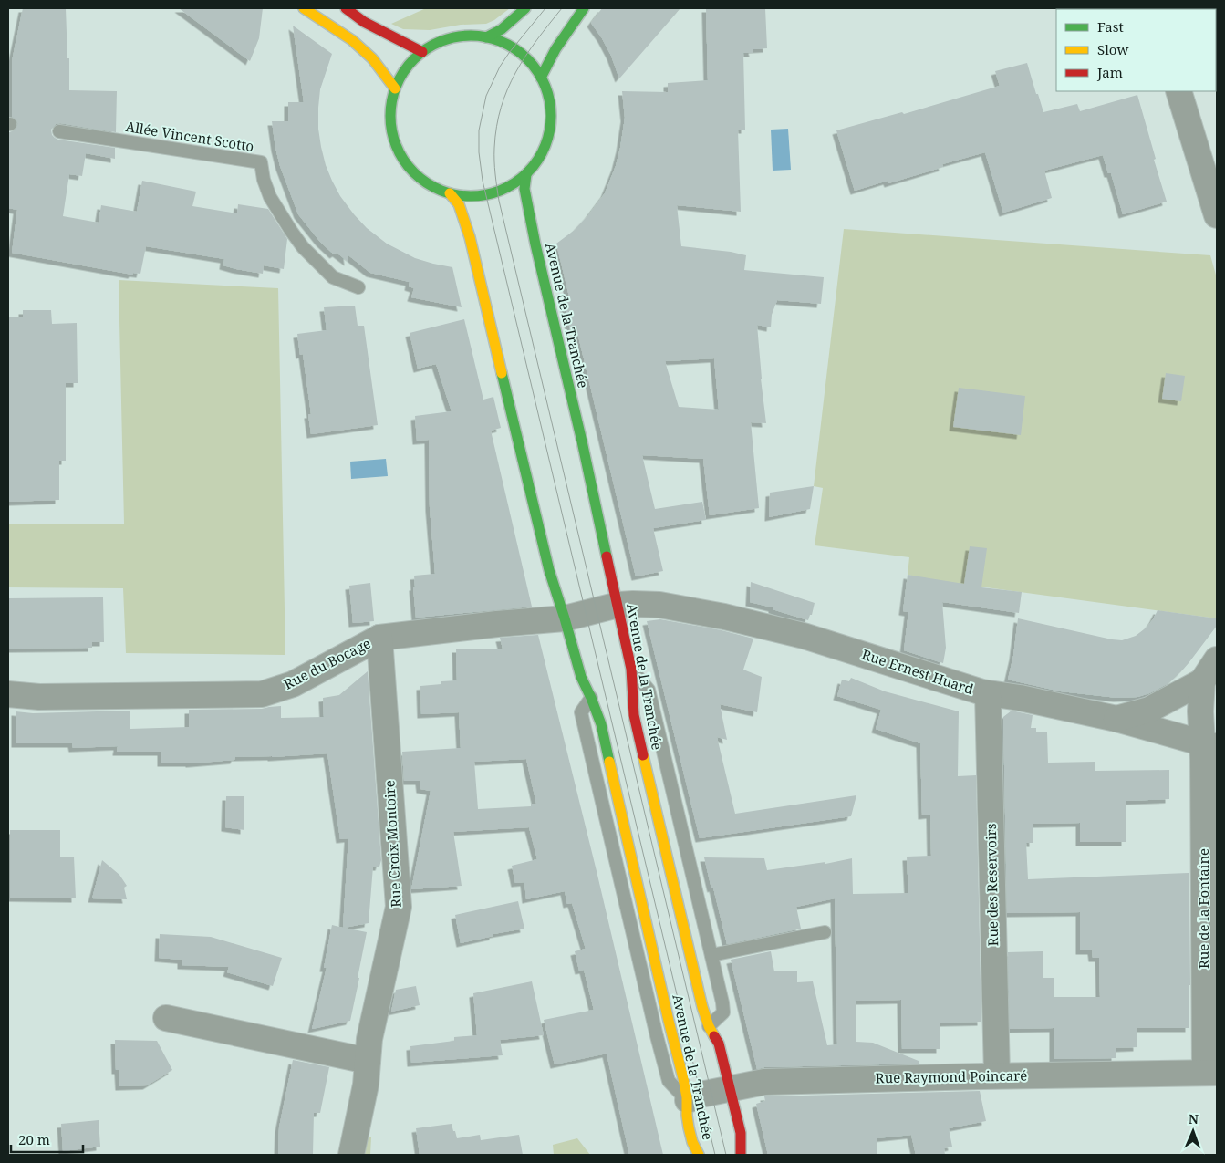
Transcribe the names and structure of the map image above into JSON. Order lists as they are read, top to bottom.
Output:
{
  "streets": {
    "main road": ["Avenue de la Tranchée"],
    "street": [
      "Rue du Bocage",
      "Rue Ernest Huard",
      "Rue Croix Montoire",
      "Rue des Reservoirs",
      "Rue de la Fontaine",
      "Rue Raymond Poincaré"
    ],
    "lane": ["Allée Vincent Scotto"]
  },
  "crossings": [
    ["Avenue de la Tranchée", "Rue Ernest Huard"],
    ["Avenue de la Tranchée", "Rue Raymond Poincaré"],
    ["Rue du Bocage", "Rue Ernest Huard"],
    ["Rue du Bocage", "Rue Croix Montoire"],
    ["Rue Ernest Huard", "Rue des Reservoirs"],
    ["Rue Ernest Huard", "Rue de la Fontaine"],
    ["Rue des Reservoirs", "Rue Raymond Poincaré"],
    ["Rue de la Fontaine", "Rue Raymond Poincaré"]
  ],
  "legend": ["Fast", "Slow", "Jam"],
  "scale_bar": "20 m",
  "north": "top"
}
